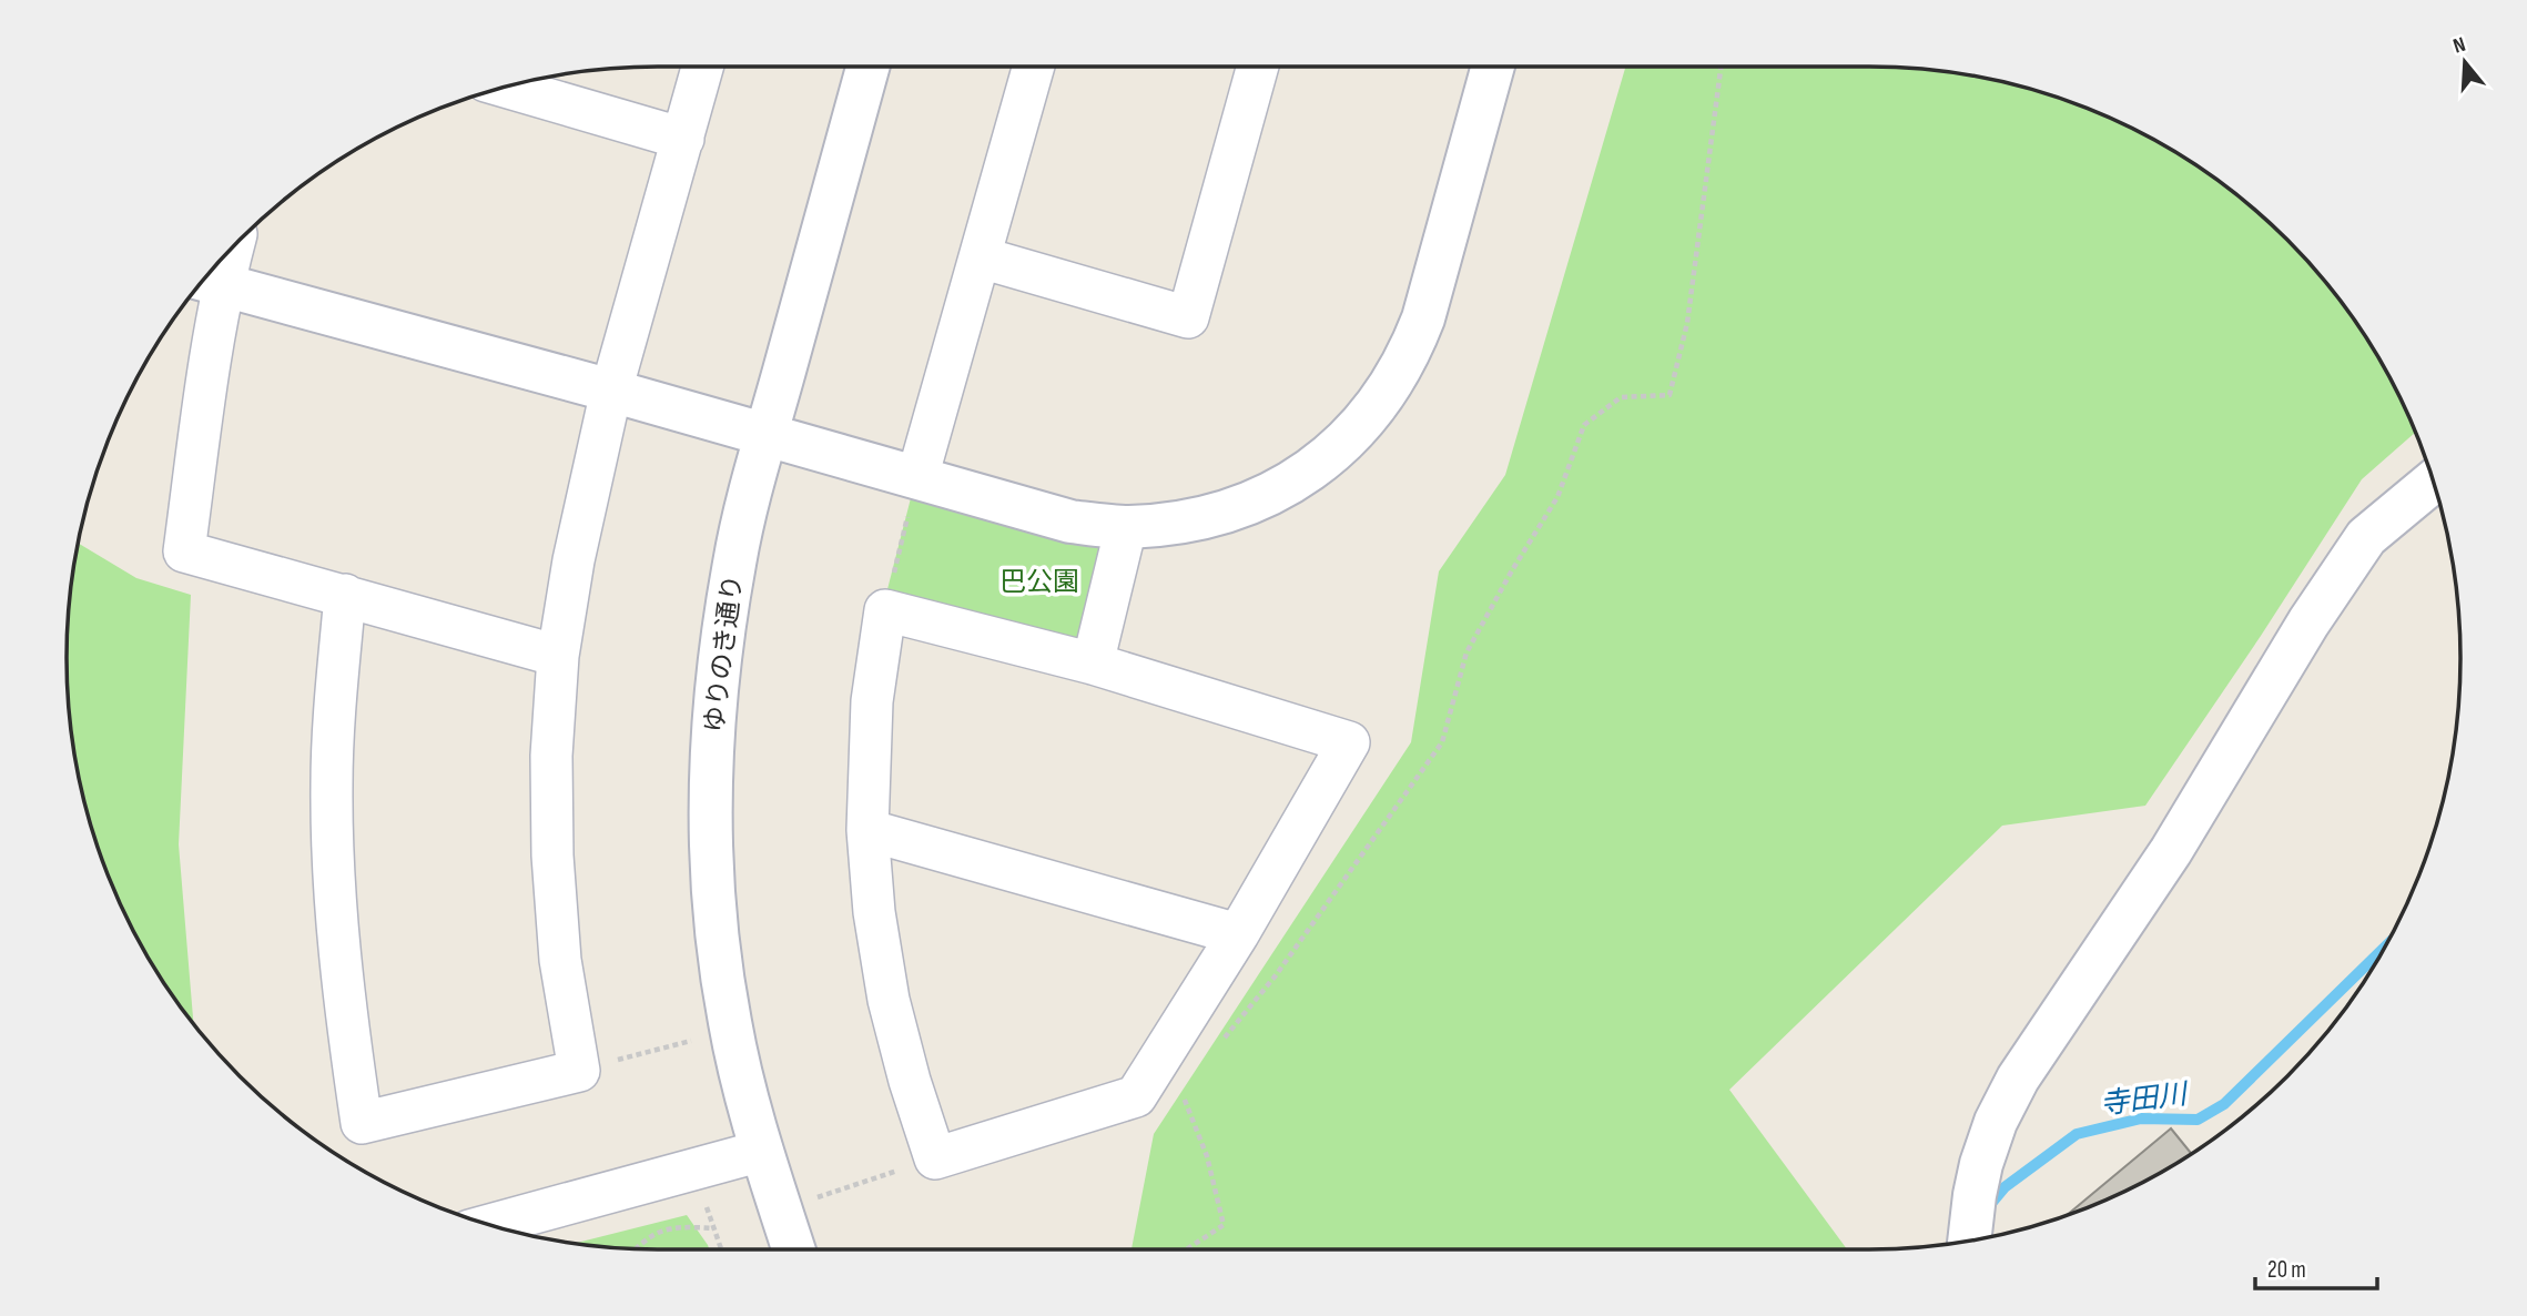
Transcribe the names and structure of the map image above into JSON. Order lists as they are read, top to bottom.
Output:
{
  "streets": {
    "street": ["ゆりのき通り"]
  },
  "water": ["寺田川"],
  "parks": ["巴公園"],
  "scale_bar": "20 m",
  "north": "top"
}
